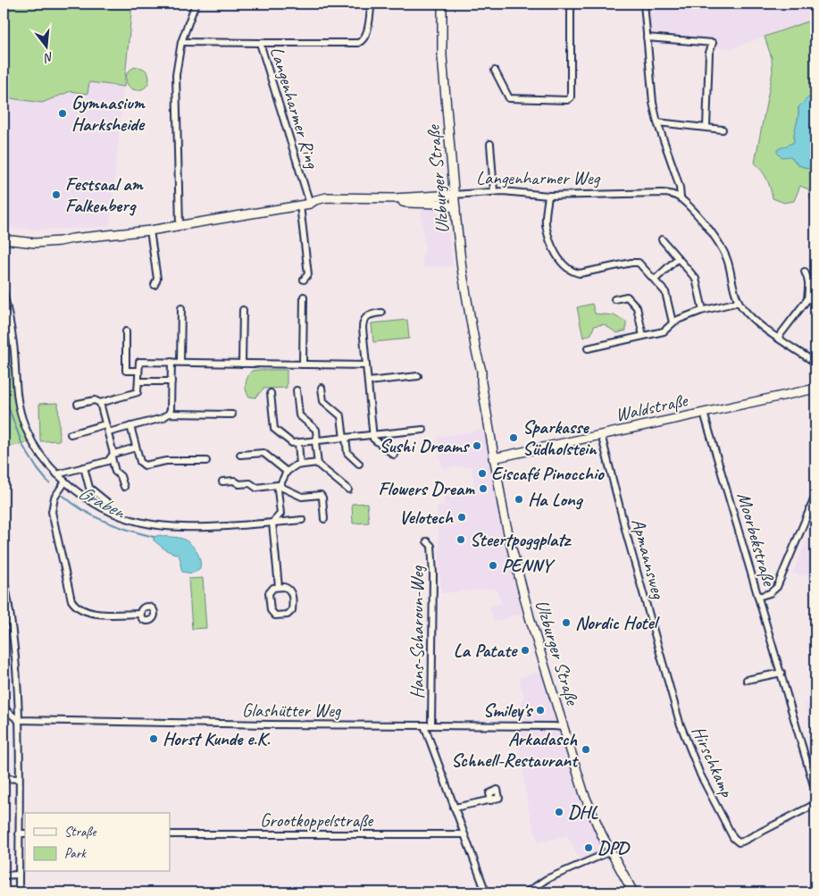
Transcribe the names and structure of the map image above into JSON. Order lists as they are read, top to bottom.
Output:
{
  "streets": {
    "main road": ["Langenharmer Weg", "Ulzburger Straße", "Waldstraße"],
    "street": [
      "Langenharmer Ring",
      "Moorbekstraße",
      "Apmannsweg",
      "Hans-Scharoun-Weg",
      "Glashütter Weg",
      "Hirschkamp",
      "Grootkoppelstraße"
    ]
  },
  "crossings": [
    ["Langenharmer Ring", "Langenharmer Weg"],
    ["Langenharmer Weg", "Ulzburger Straße"],
    ["Ulzburger Straße", "Waldstraße"],
    ["Ulzburger Straße", "Glashütter Weg"],
    ["Waldstraße", "Moorbekstraße"],
    ["Waldstraße", "Apmannsweg"],
    ["Apmannsweg", "Hirschkamp"],
    ["Hans-Scharoun-Weg", "Glashütter Weg"]
  ],
  "water": ["Graben"],
  "places": [
    "Gymnasium Harksheide",
    "Festsaal am Falkenberg",
    "Sparkasse Südholstein",
    "Sushi Dreams",
    "Eiscafé Pinocchio",
    "Flowers Dream",
    "Ha Long",
    "Velotech",
    "Steertpoggplatz",
    "PENNY",
    "Nordic Hotel",
    "La Patate",
    "Smiley's",
    "Horst Kunde e.K.",
    "Arkadasch Schnell-Restaurant",
    "DHL",
    "DPD"
  ],
  "legend": ["Straße", "Park"],
  "north": "bottom"
}
